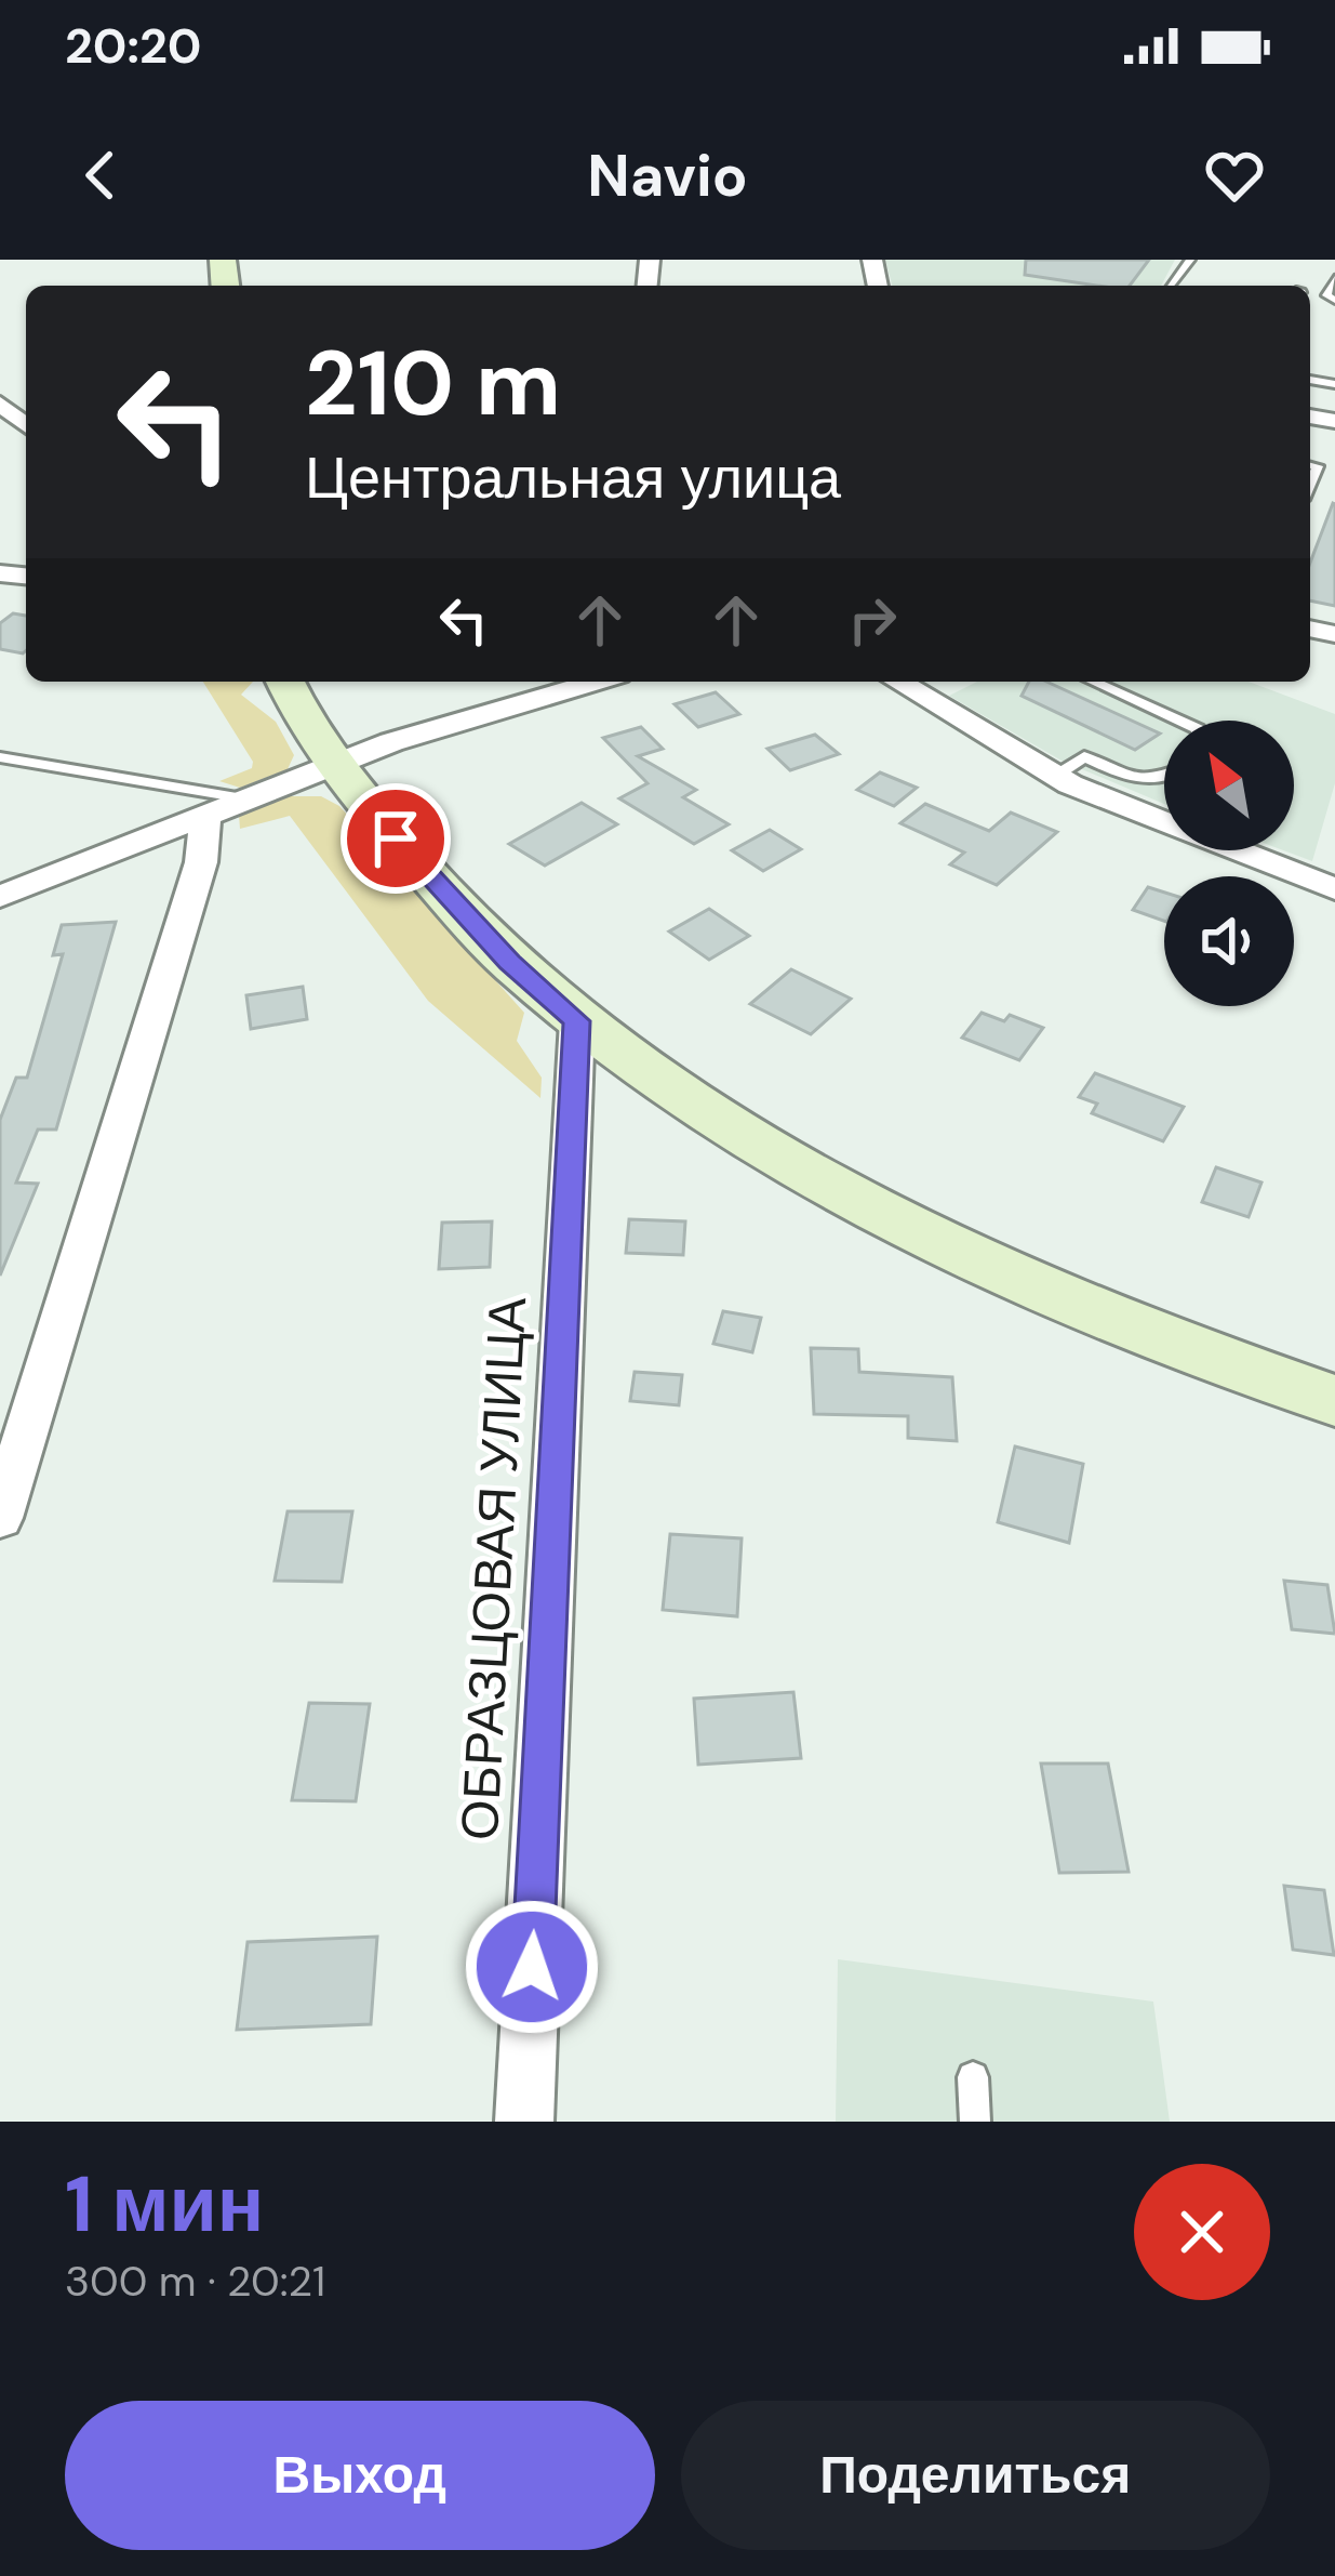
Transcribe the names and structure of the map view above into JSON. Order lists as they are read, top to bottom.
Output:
{
  "streets": {
    "street": ["ОБРАЗЦОВАЯ УЛИЦА"]
  },
  "north": "top left",
  "page": {
    "status": "20:20",
    "header": "Navio",
    "turn": ["210 m", "Центральная улица"],
    "heading": ["1 мин", "300 m · 20:21"],
    "buttons": ["Выход", "Поделиться"]
  }
}
